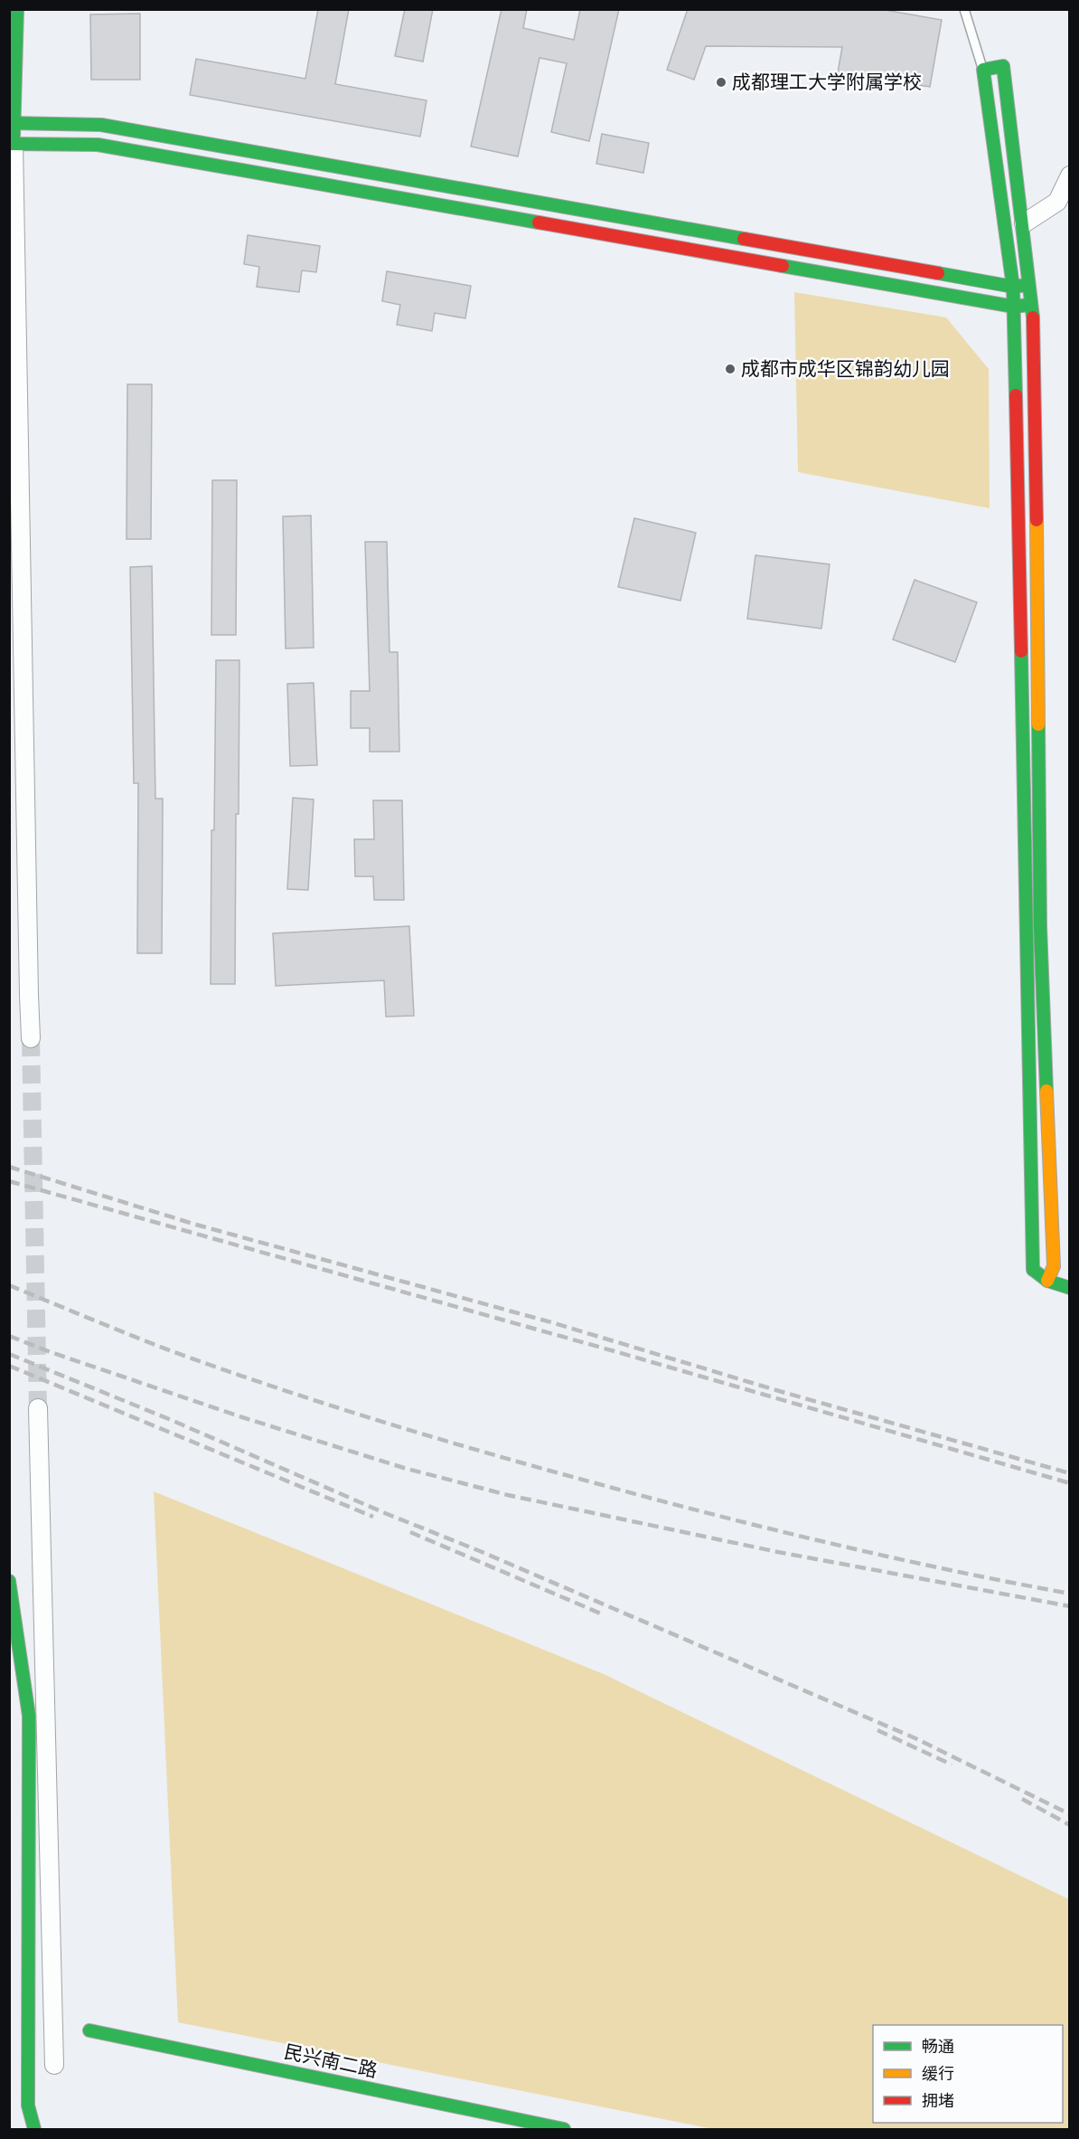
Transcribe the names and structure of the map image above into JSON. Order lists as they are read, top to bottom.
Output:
{
  "streets": {
    "main road": ["民兴南二路"]
  },
  "places": ["成都理工大学附属学校", "成都市成华区锦韵幼儿园"],
  "legend": ["畅通", "缓行", "拥堵"]
}
